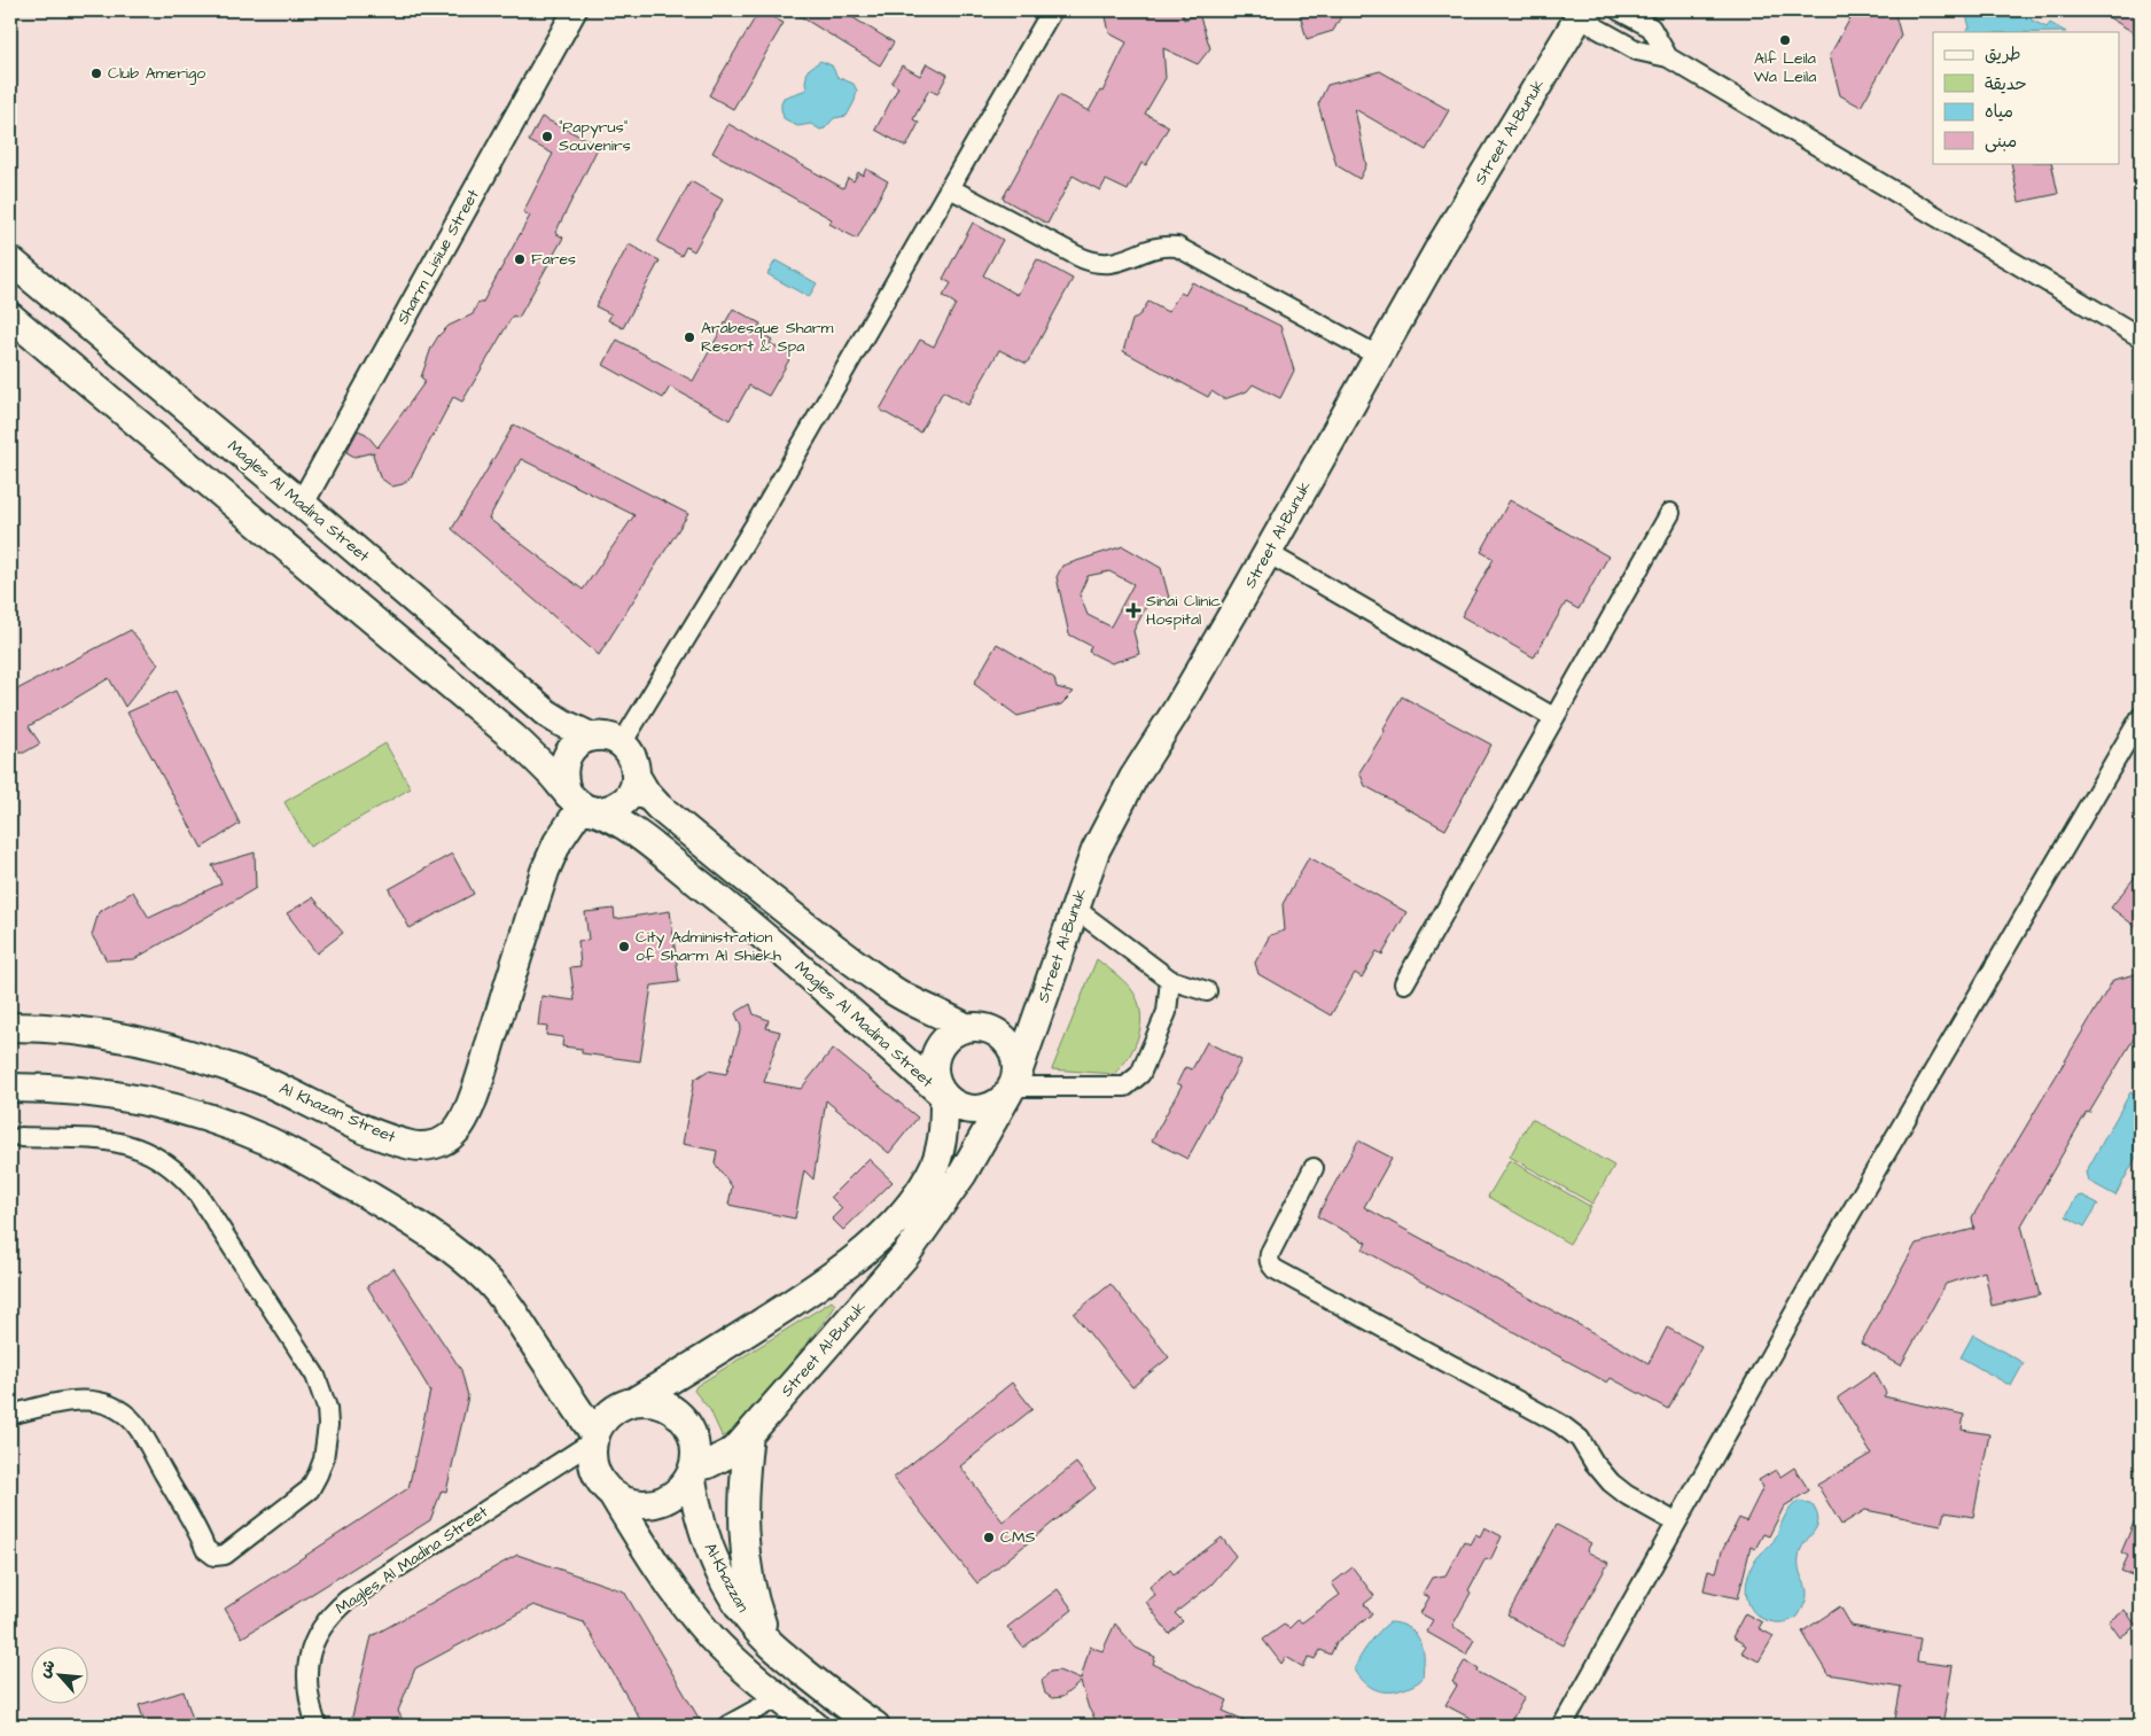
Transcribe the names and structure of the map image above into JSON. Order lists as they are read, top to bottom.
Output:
{
  "streets": {
    "main road": [
      "Street Al-Bunuk",
      "Magles Al Madina Street",
      "Al Khazan Street",
      "Al-Khazzan"
    ],
    "street": ["Sharm Lisiue Street"]
  },
  "crossings": [
    ["Street Al-Bunuk", "Magles Al Madina Street"],
    ["Street Al-Bunuk", "Al-Khazzan"],
    ["Sharm Lisiue Street", "Magles Al Madina Street"],
    ["Magles Al Madina Street", "Al Khazan Street"],
    ["Magles Al Madina Street", "Al-Khazzan"]
  ],
  "places": {
    "other": [
      "Alf Leila Wa Leila",
      "Club Amerigo",
      "\"Papyrus\" Souvenirs",
      "Fares",
      "Arabesque Sharm Resort & Spa",
      "City Administration of Sharm Al Shiekh",
      "CMS"
    ],
    "health": ["Sinai Clinic Hospital"]
  },
  "legend": [
    "طريق",
    "حديقة",
    "مياه",
    "مبنى"
  ],
  "north": "top left"
}
